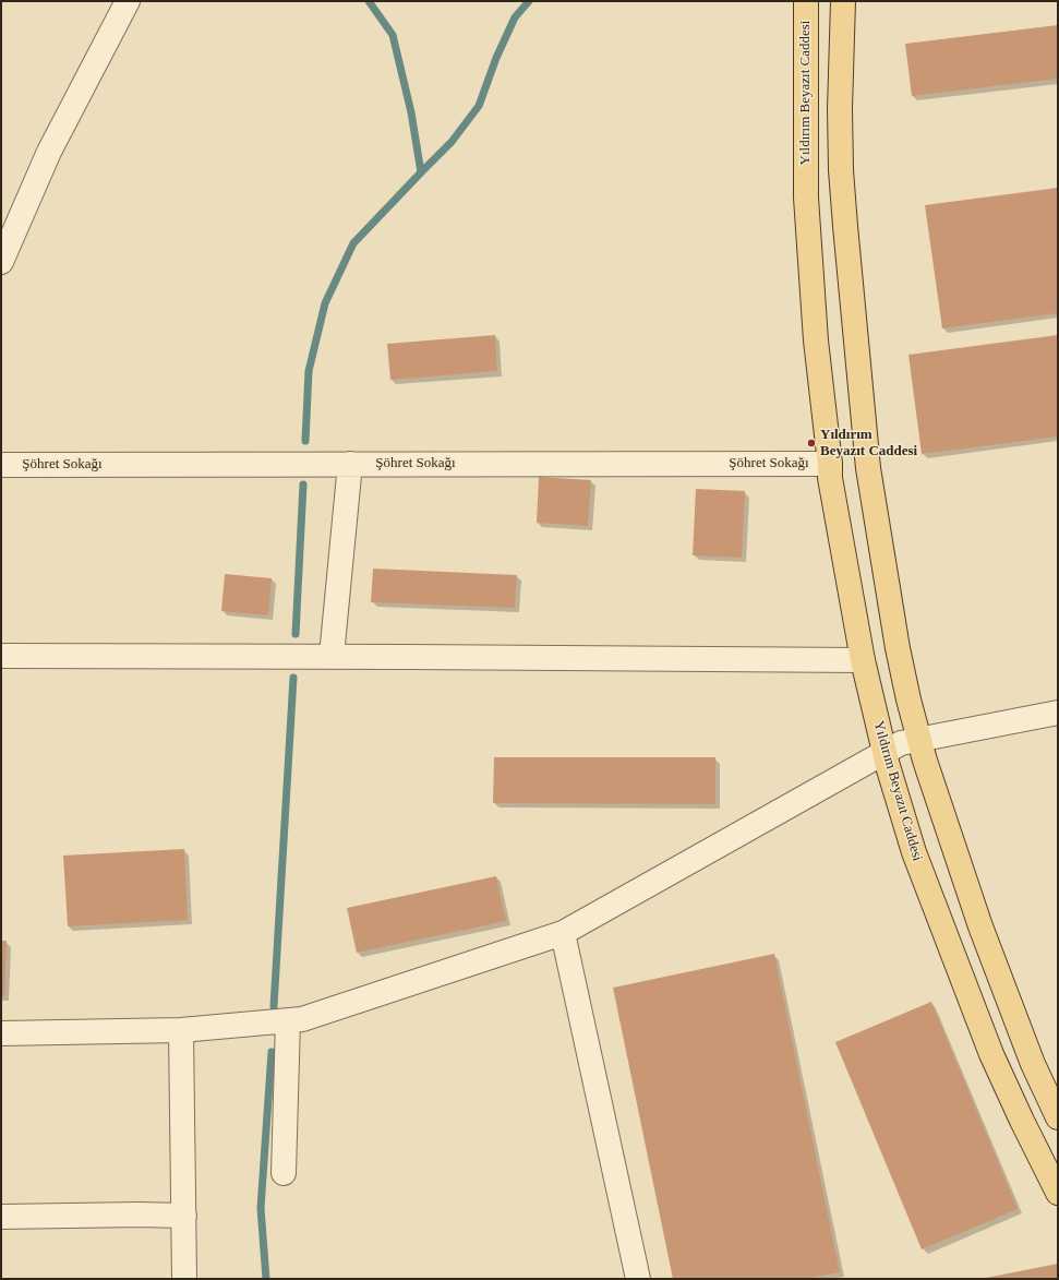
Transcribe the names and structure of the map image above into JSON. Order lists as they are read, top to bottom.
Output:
{
  "streets": {
    "main road": ["Yıldırım Beyazıt Caddesi"],
    "street": ["Şöhret Sokağı"]
  },
  "crossings": [
    ["Yıldırım Beyazıt Caddesi", "Şöhret Sokağı"]
  ],
  "places": ["Yıldırım Beyazıt Caddesi"]
}
